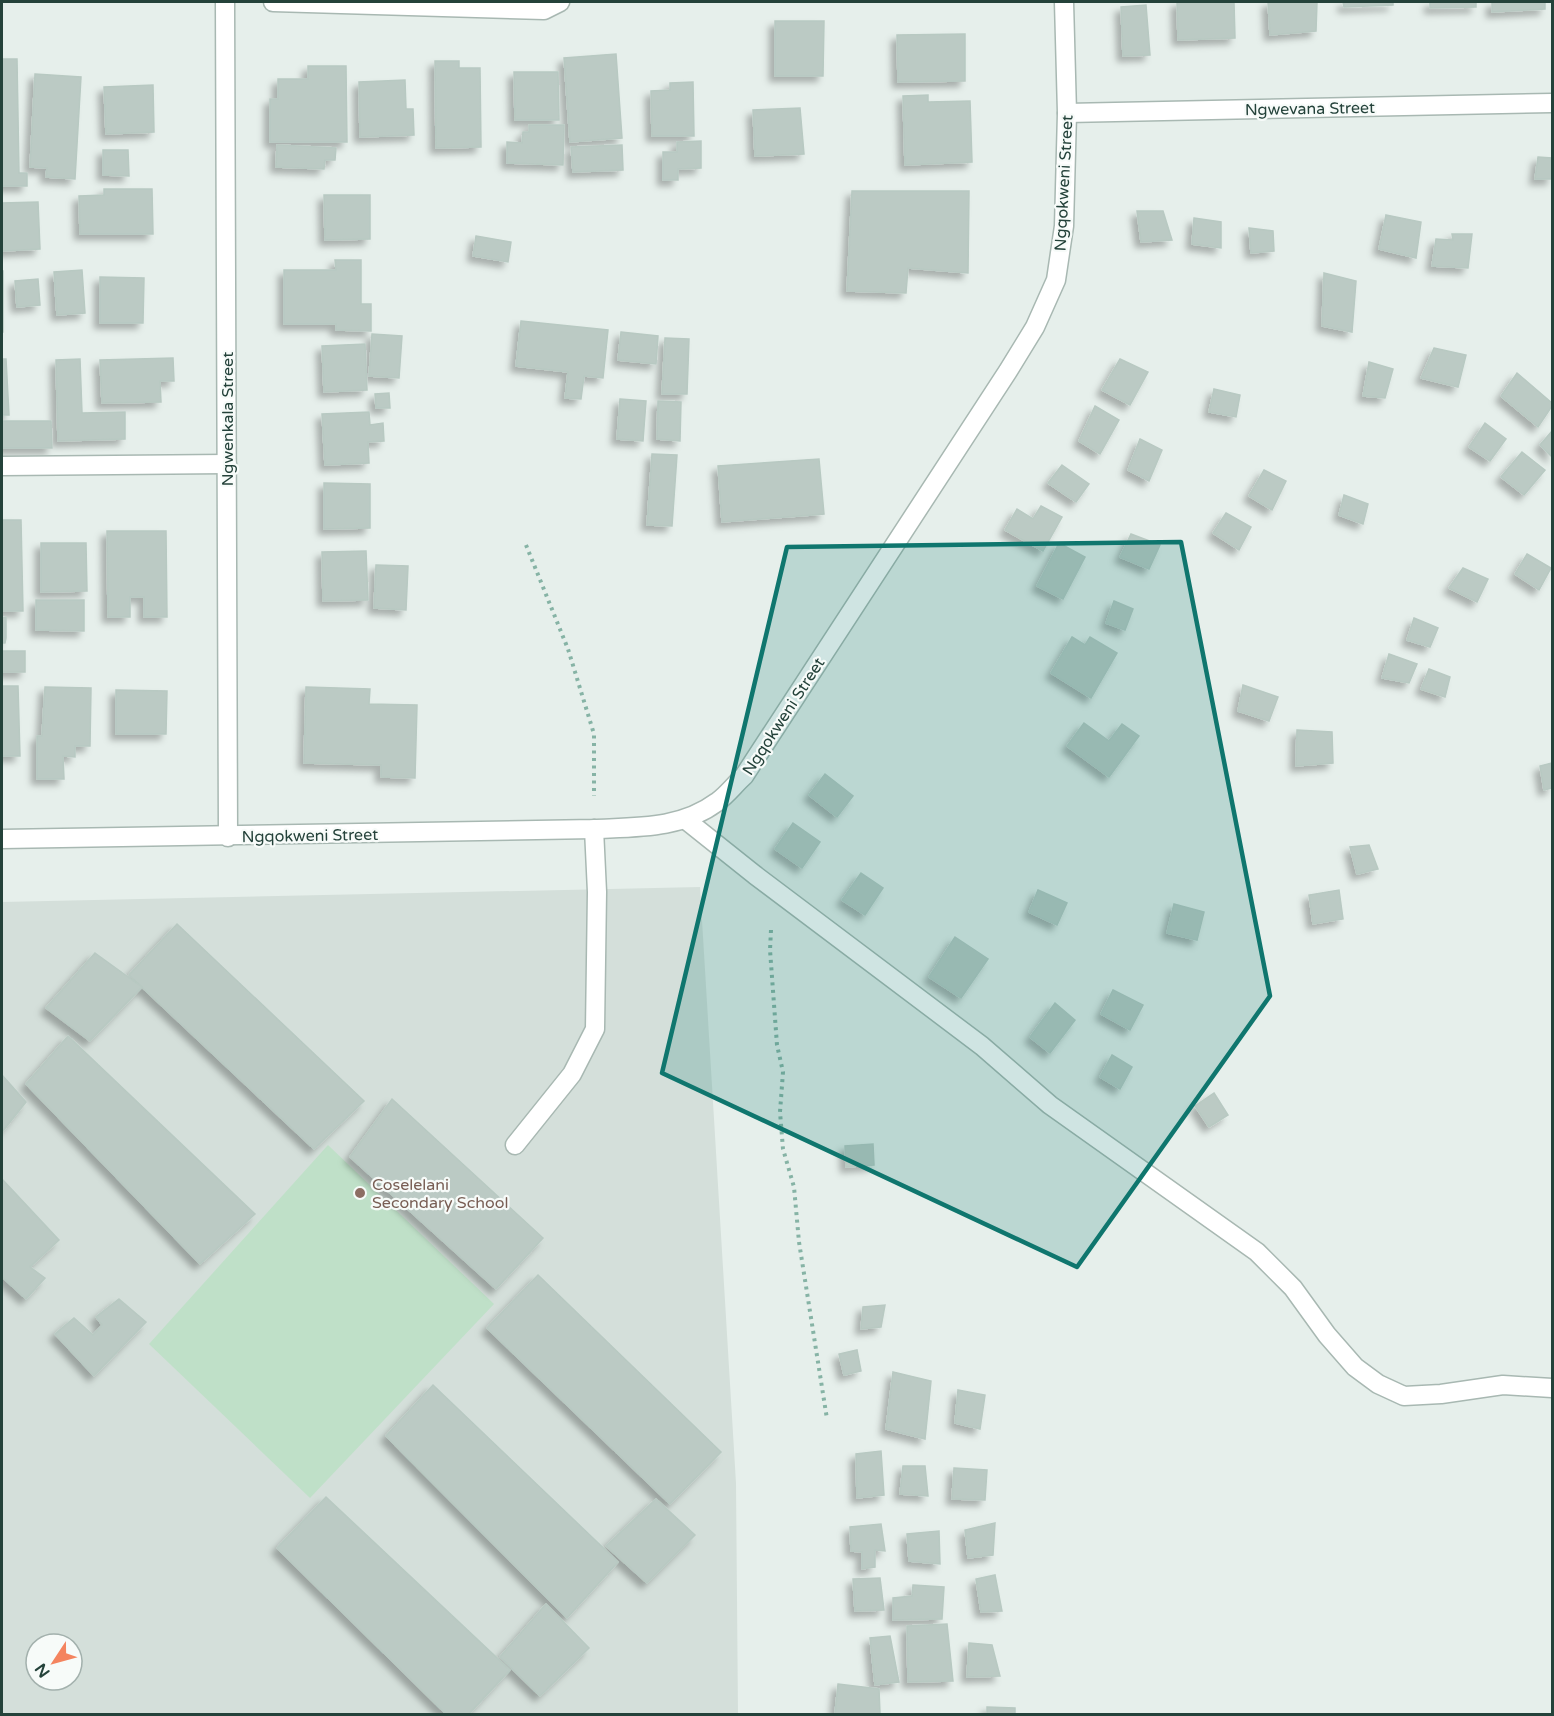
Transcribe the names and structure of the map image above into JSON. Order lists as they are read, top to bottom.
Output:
{
  "streets": {
    "street": ["Ngwevana Street", "Ngqokweni Street", "Ngwenkala Street"]
  },
  "crossings": [
    ["Ngwevana Street", "Ngqokweni Street"],
    ["Ngqokweni Street", "Ngwenkala Street"]
  ],
  "places": ["Coselelani Secondary School"],
  "north": "bottom left"
}
